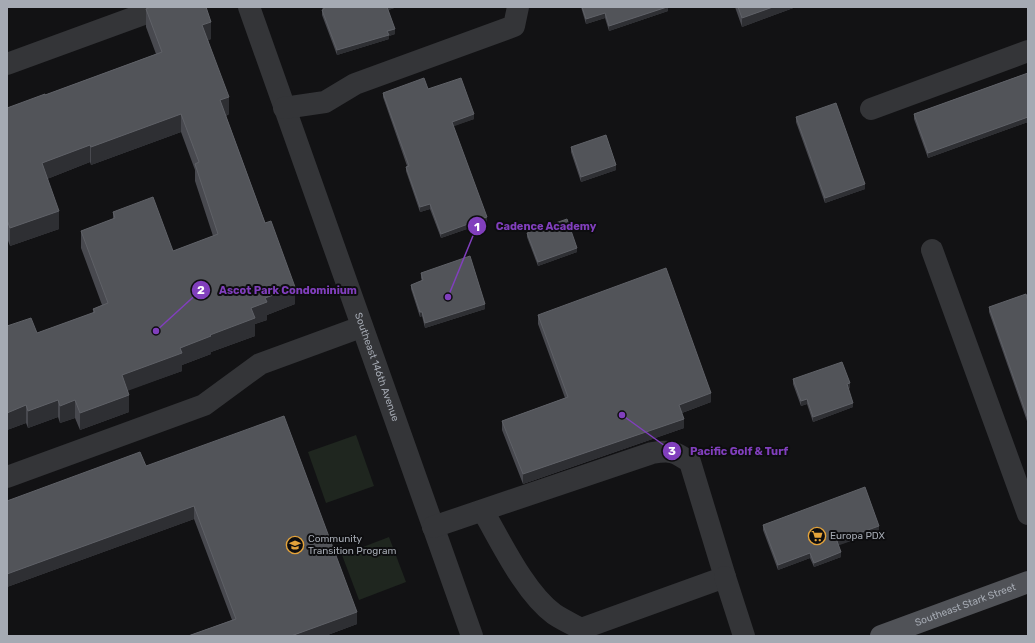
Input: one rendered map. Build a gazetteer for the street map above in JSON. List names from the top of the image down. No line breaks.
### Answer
{"streets":{"main road":["Southeast Stark Street"],"street":["Southeast 146th Avenue"]},"places":{"other":["Cadence Academy","Ascot Park Condominium","Pacific Golf & Turf"],"supermarket":["Europa PDX"],"school or university":["Community Transition Program"]}}
